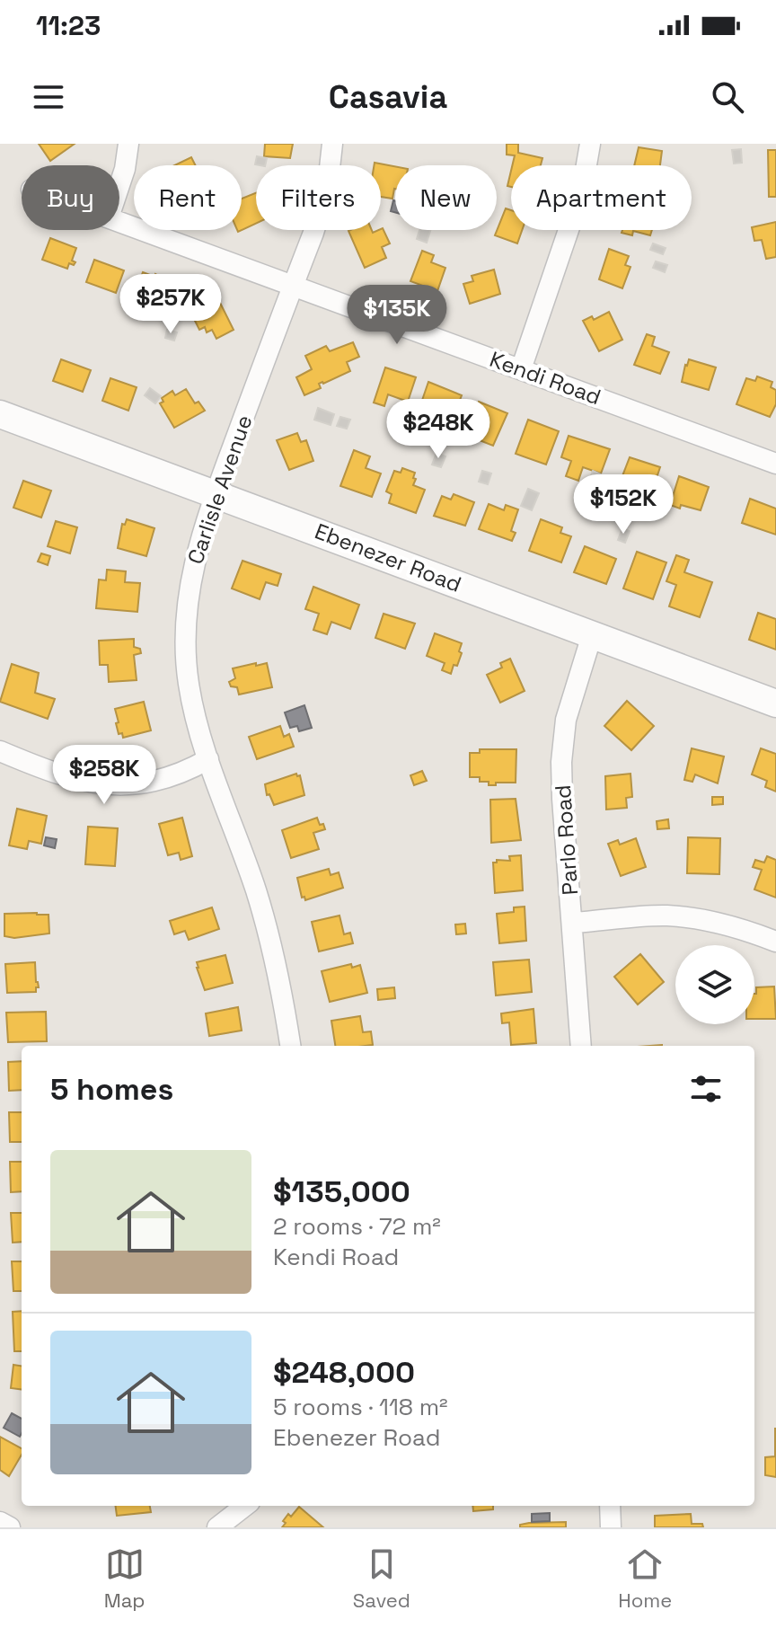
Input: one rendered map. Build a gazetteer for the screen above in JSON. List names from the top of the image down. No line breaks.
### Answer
{"streets":{"street":["Kendi Road","Carlisle Avenue","Ebenezer Road","Parlo Road"]},"crossings":[["Kendi Road","Carlisle Avenue"],["Carlisle Avenue","Ebenezer Road"],["Ebenezer Road","Parlo Road"]],"page":{"status":"11:23","header":"Casavia","chip":["Buy","Rent","Filters","New","Apartment"],"price":["$257K","$135K","$248K","$152K","$258K"],"heading":"5 homes","list":[{"name":"$135,000","note":"2 rooms · 72 m² · Kendi Road"},{"name":"$248,000","note":"5 rooms · 118 m² · Ebenezer Road"}],"tabs":["Map","Saved","Home"]}}
